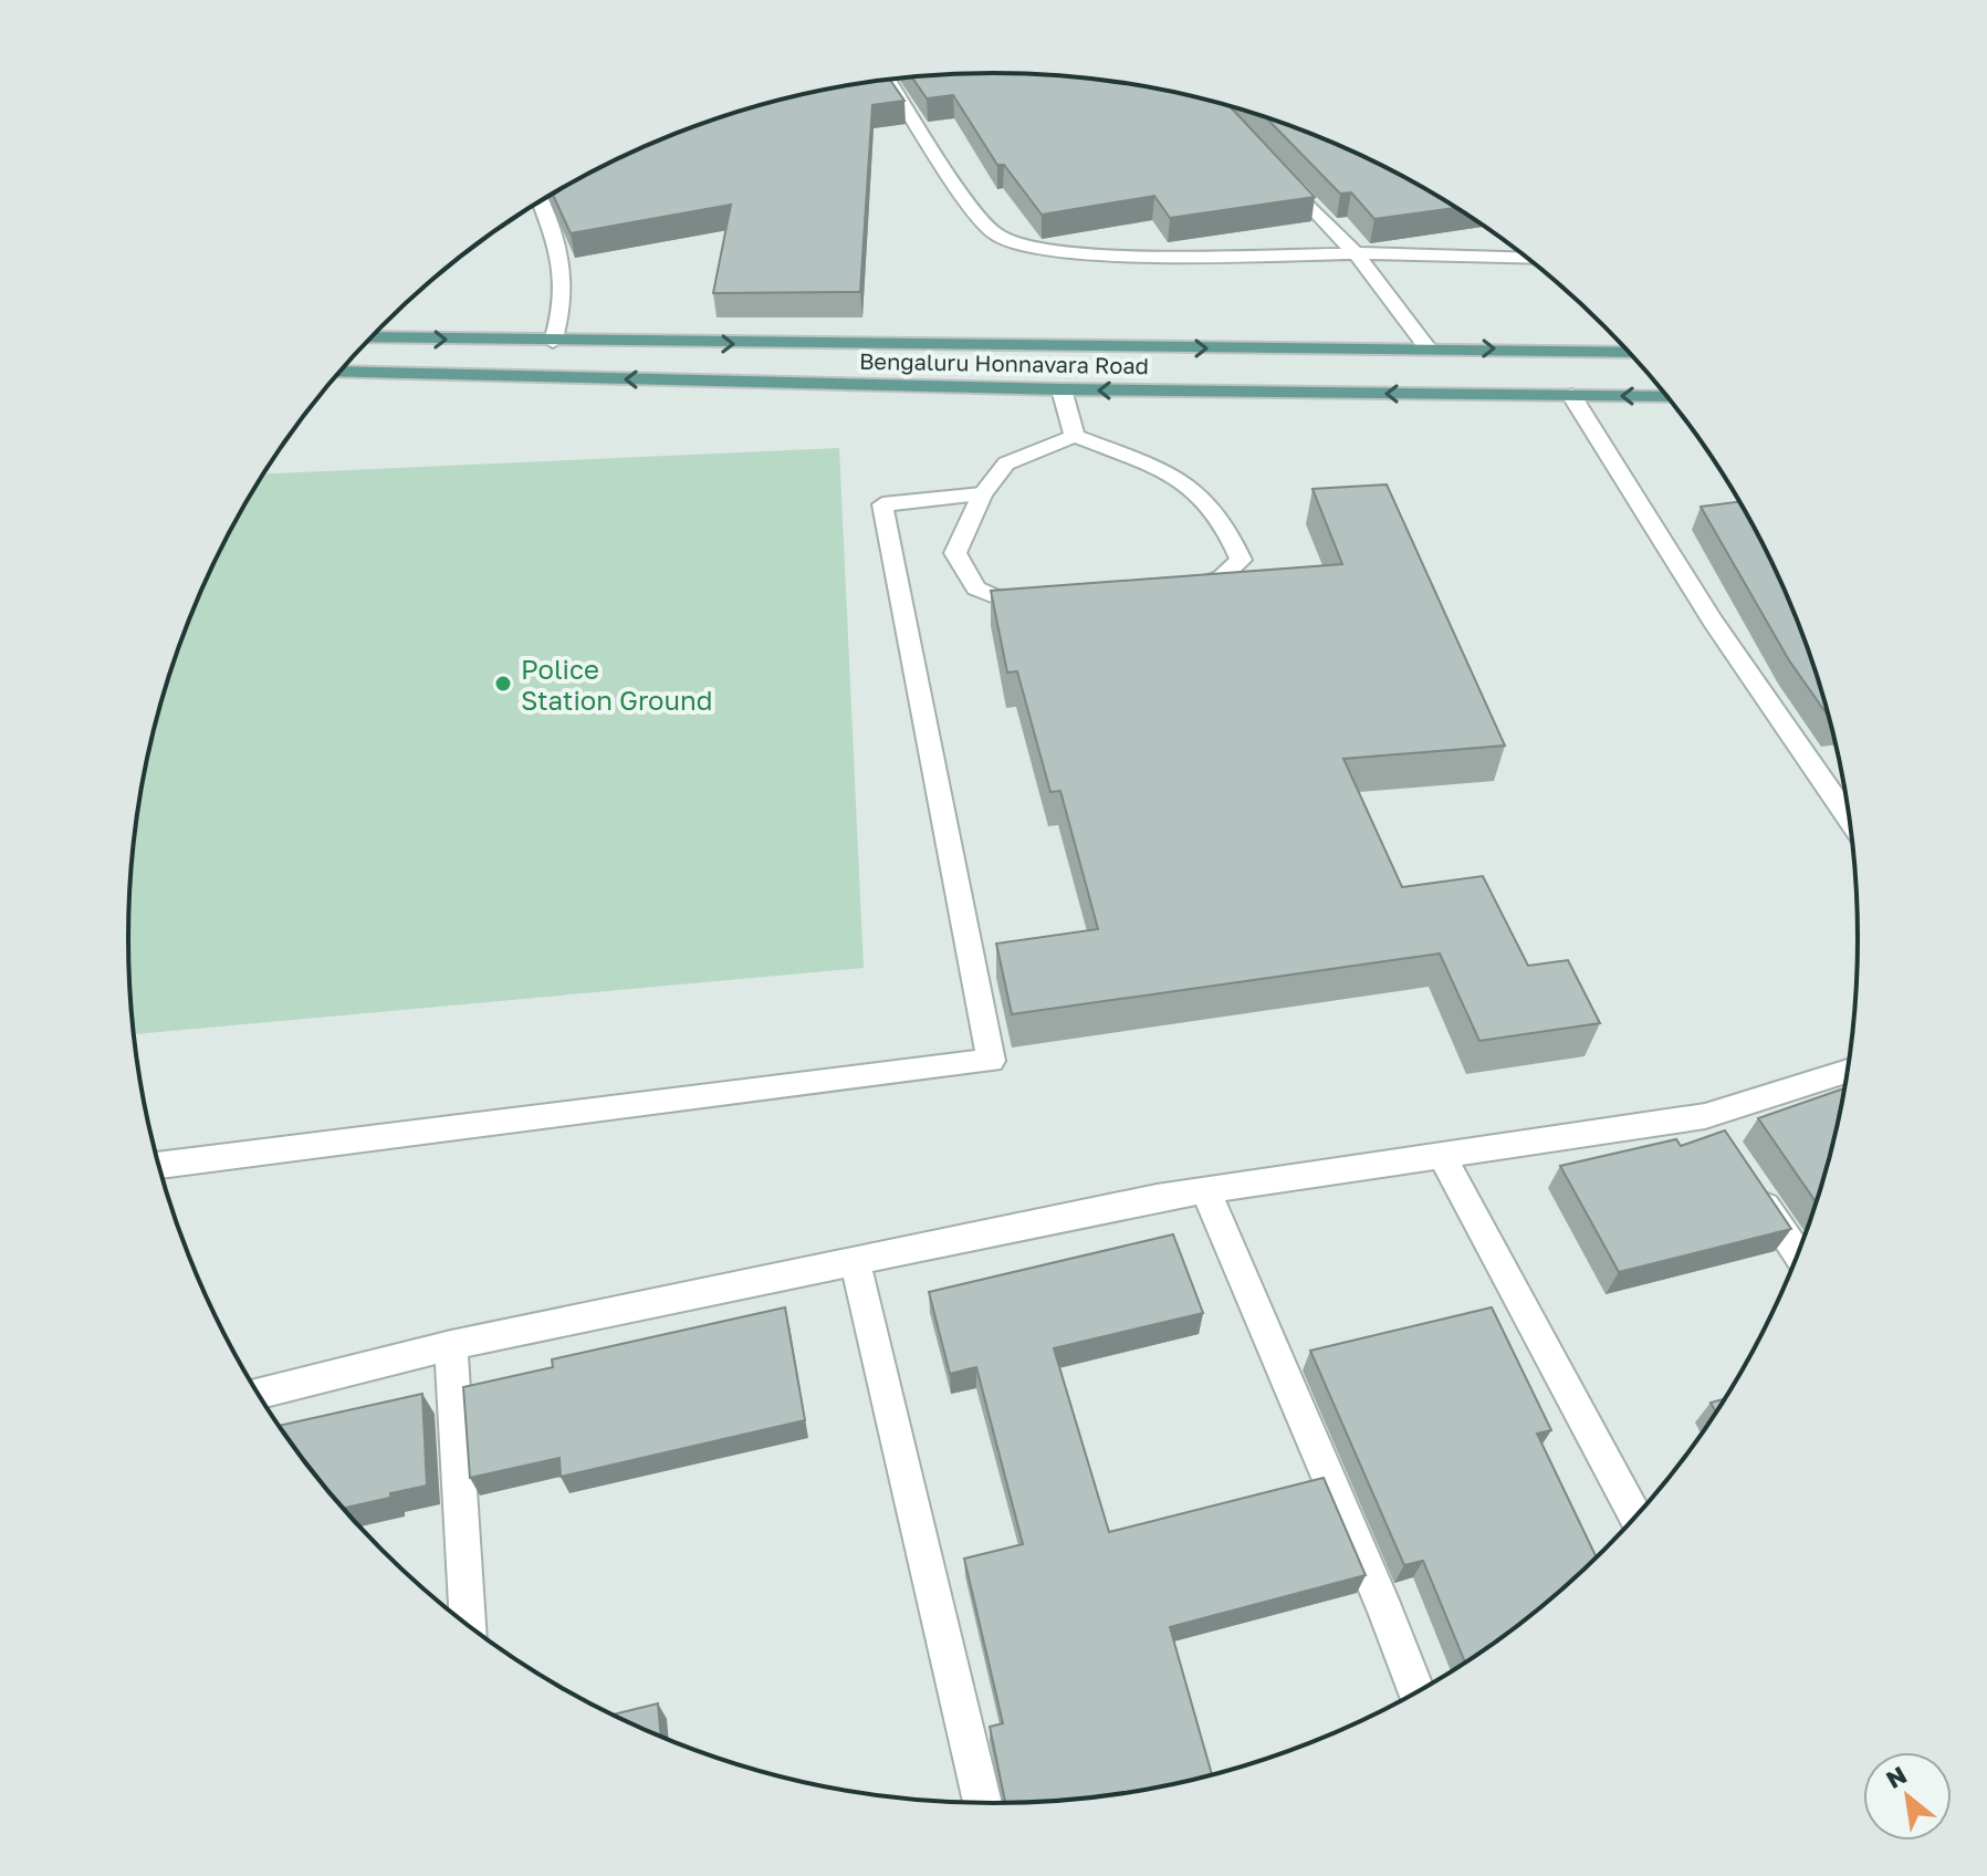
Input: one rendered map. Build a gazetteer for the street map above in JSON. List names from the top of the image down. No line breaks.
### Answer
{"streets":{"main road":["Bengaluru Honnavara Road"]},"places":["Police Station Ground"],"north":"top left"}
